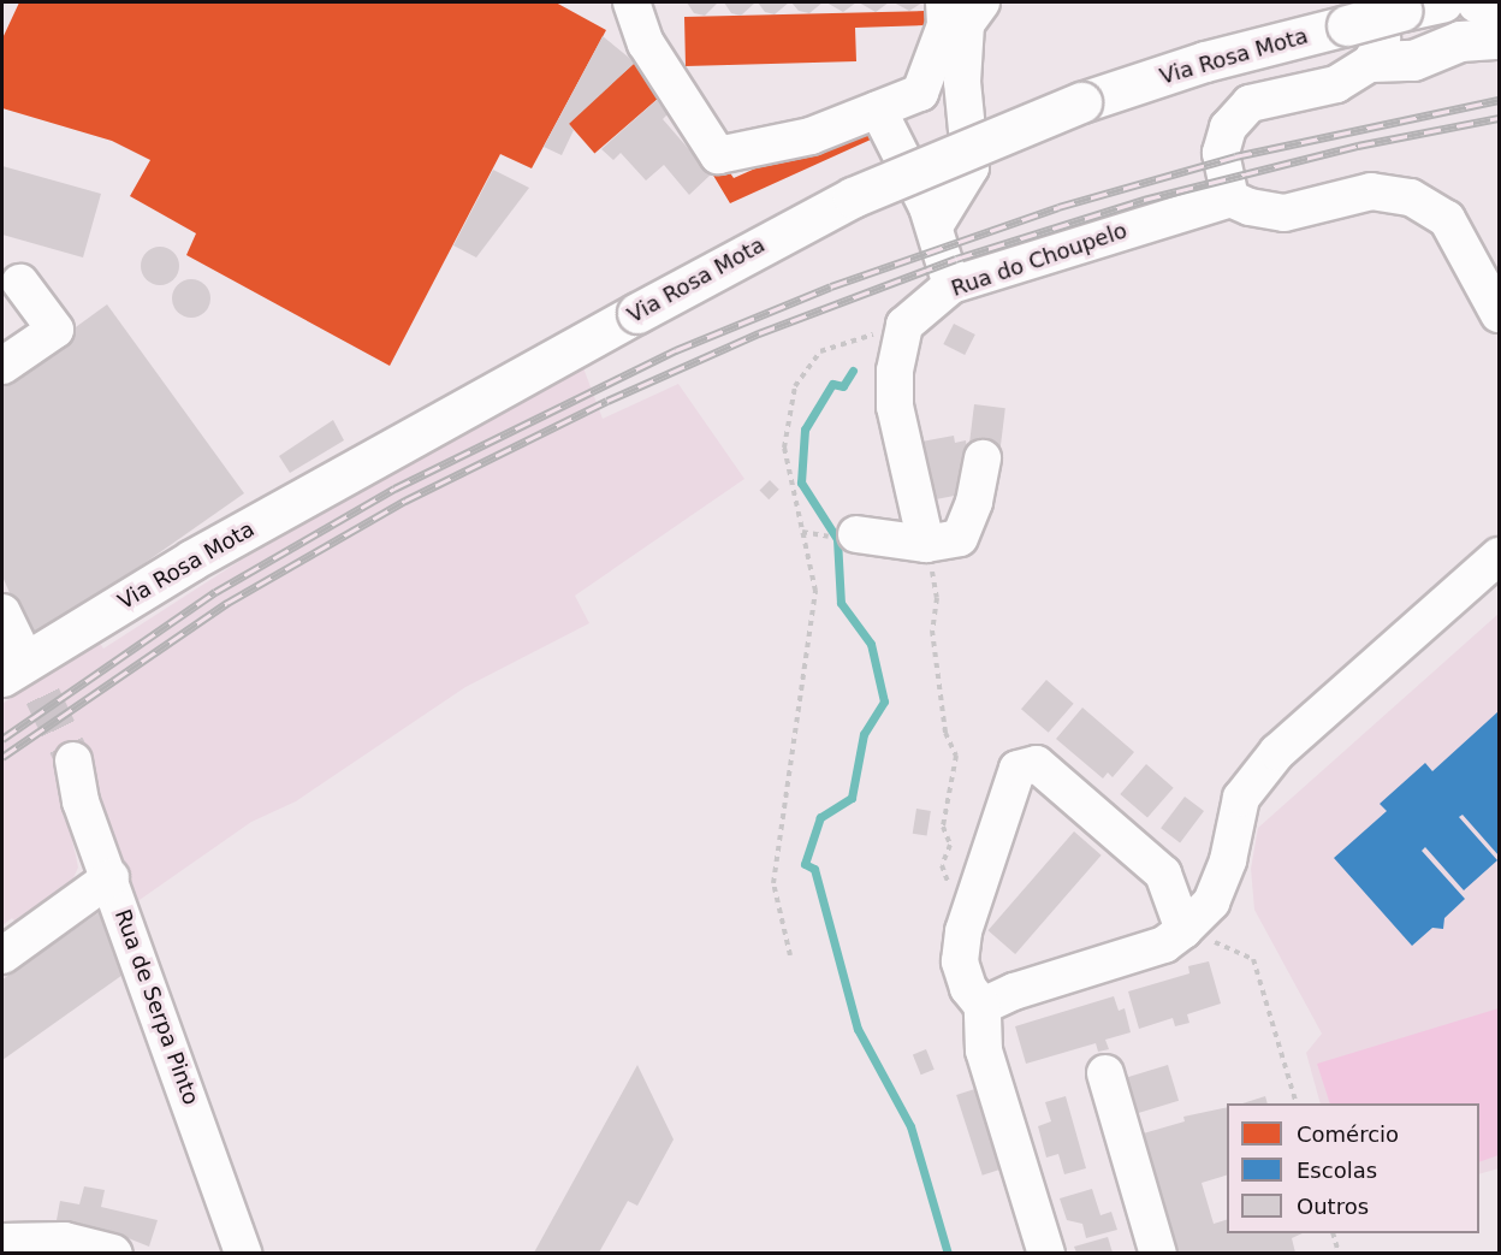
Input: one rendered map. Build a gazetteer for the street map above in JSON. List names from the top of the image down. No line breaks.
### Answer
{"streets":{"main road":["Via Rosa Mota"],"street":["Rua do Choupelo","Rua de Serpa Pinto"]},"legend":["Comércio","Escolas","Outros"]}
